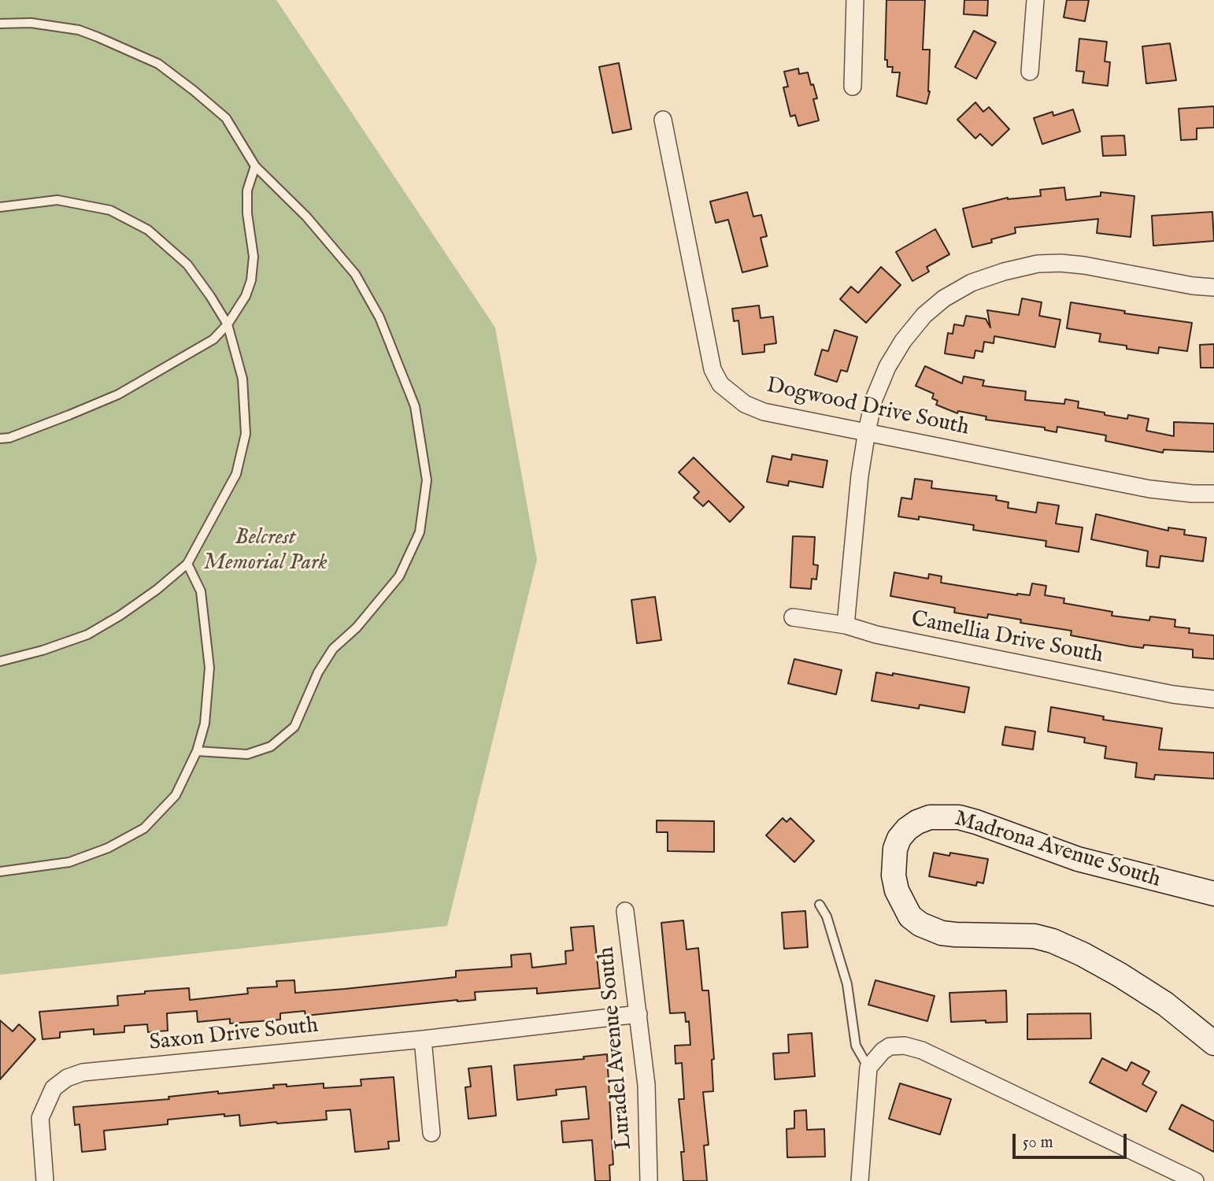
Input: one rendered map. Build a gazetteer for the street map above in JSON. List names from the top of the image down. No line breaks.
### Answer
{"streets":{"main road":["Madrona Avenue South"],"street":["Dogwood Drive South","Camellia Drive South","Saxon Drive South","Luradel Avenue South"]},"crossings":[["Saxon Drive South","Luradel Avenue South"]],"parks":["Belcrest Memorial Park"],"scale_bar":"50 m"}
